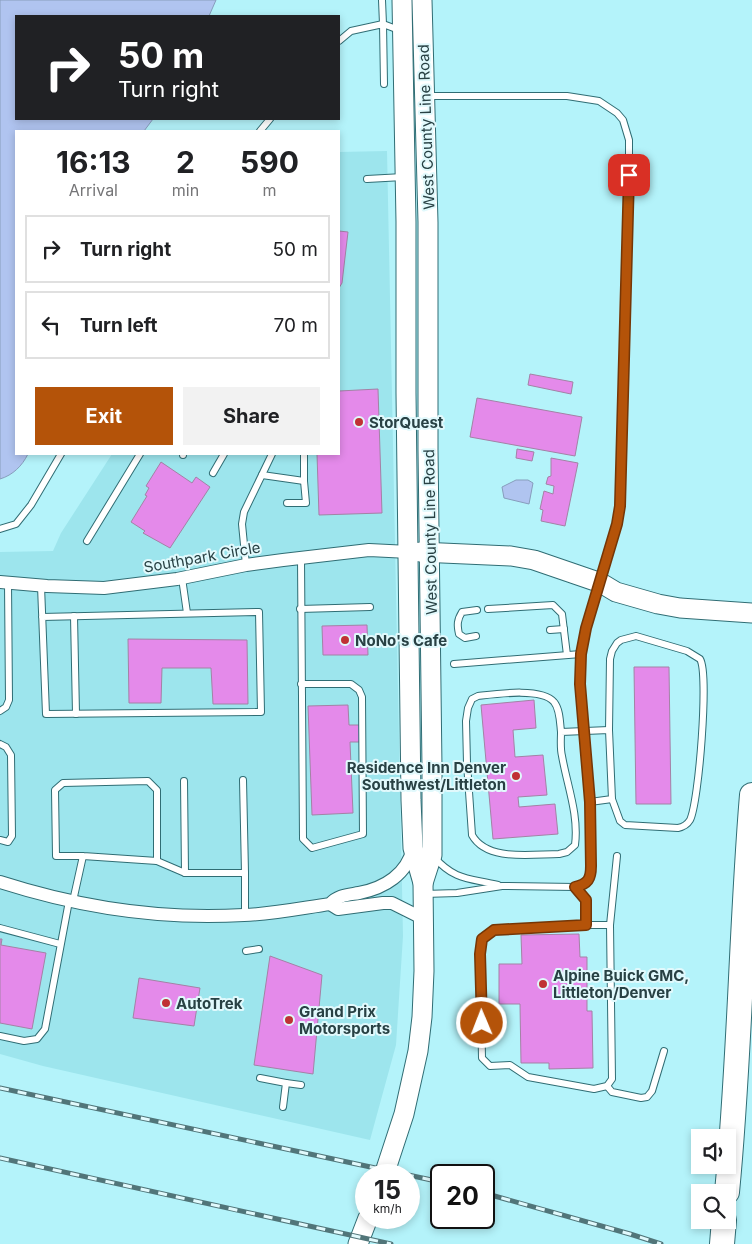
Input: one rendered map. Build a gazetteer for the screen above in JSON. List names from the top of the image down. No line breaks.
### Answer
{"streets":{"main road":["West County Line Road"],"street":["Southpark Circle"]},"crossings":[["West County Line Road","Southpark Circle"]],"places":["StorQuest","NoNo's Cafe","Residence Inn Denver Southwest/Littleton","Alpine Buick GMC, Littleton/Denver","AutoTrek","Grand Prix Motorsports"],"page":{"turn":["50 m","Turn right"],"eta":["16:13","Arrival","2","min","590","m"],"list":[{"name":"Turn right","value":"50 m"},{"name":"Turn left","value":"70 m"}],"buttons":["Exit","Share"],"speed":"15 km/h","limit":"20"}}
